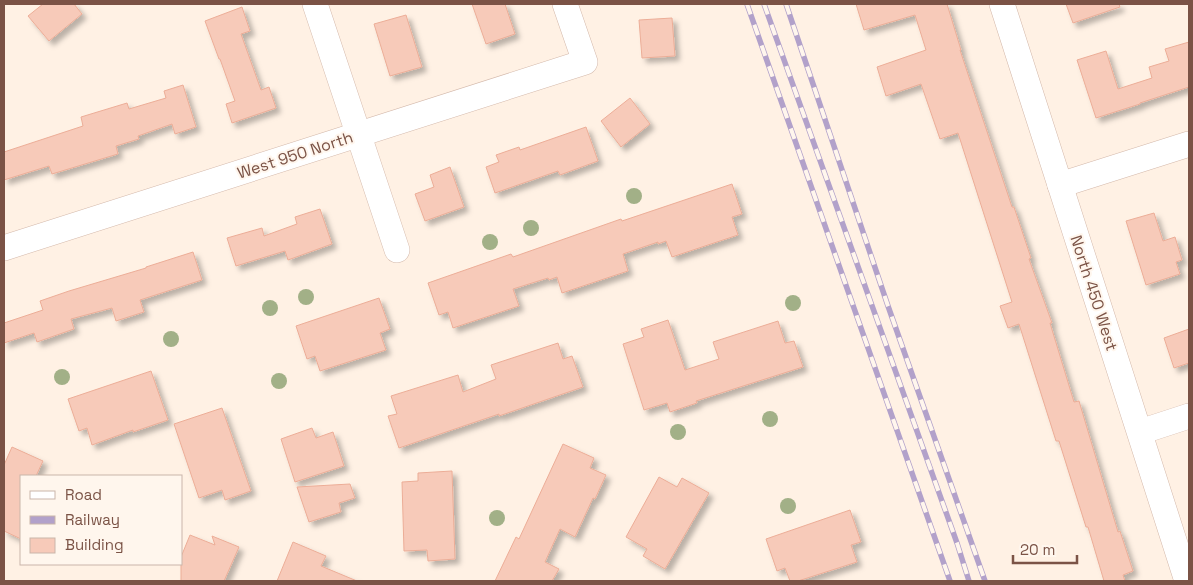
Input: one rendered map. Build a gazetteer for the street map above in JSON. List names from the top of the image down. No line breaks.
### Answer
{"streets":{"street":["West 950 North","North 450 West"]},"legend":["Road","Railway","Building"],"scale_bar":"20 m"}
